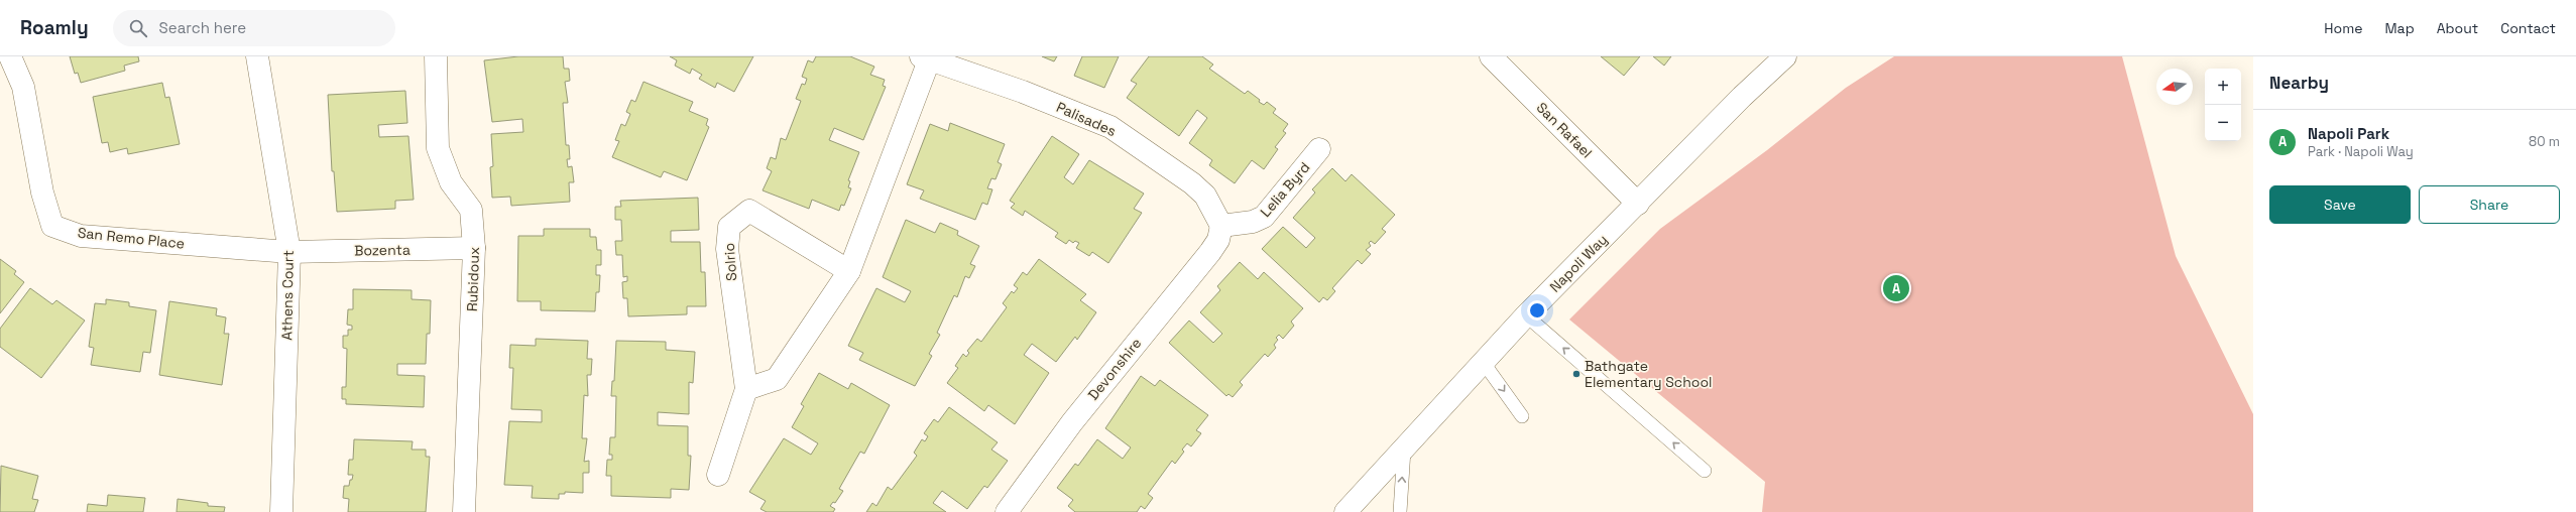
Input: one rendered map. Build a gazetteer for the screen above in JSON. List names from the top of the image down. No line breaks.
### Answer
{"streets":{"street":["Palisades","San Rafael","Lelia Byrd","San Remo Place","Bozenta","Solrio","Napoli Way","Rubidoux","Athens Court","Devonshire"]},"crossings":[["Palisades","Lelia Byrd"],["Palisades","Devonshire"],["San Rafael","Napoli Way"],["Lelia Byrd","Devonshire"],["San Remo Place","Bozenta"],["San Remo Place","Athens Court"],["Bozenta","Rubidoux"],["Bozenta","Athens Court"]],"places":["Bathgate Elementary School"],"north":"left","page":{"header":"Roamly","search":"Search here","nav":["Home","Map","About","Contact"],"heading":"Nearby","map_buttons":["+","−"],"list":[{"mark":"A","name":"Napoli Park","note":"Park · Napoli Way","value":"80 m"}],"buttons":["Save","Share"],"pins":"A"}}
